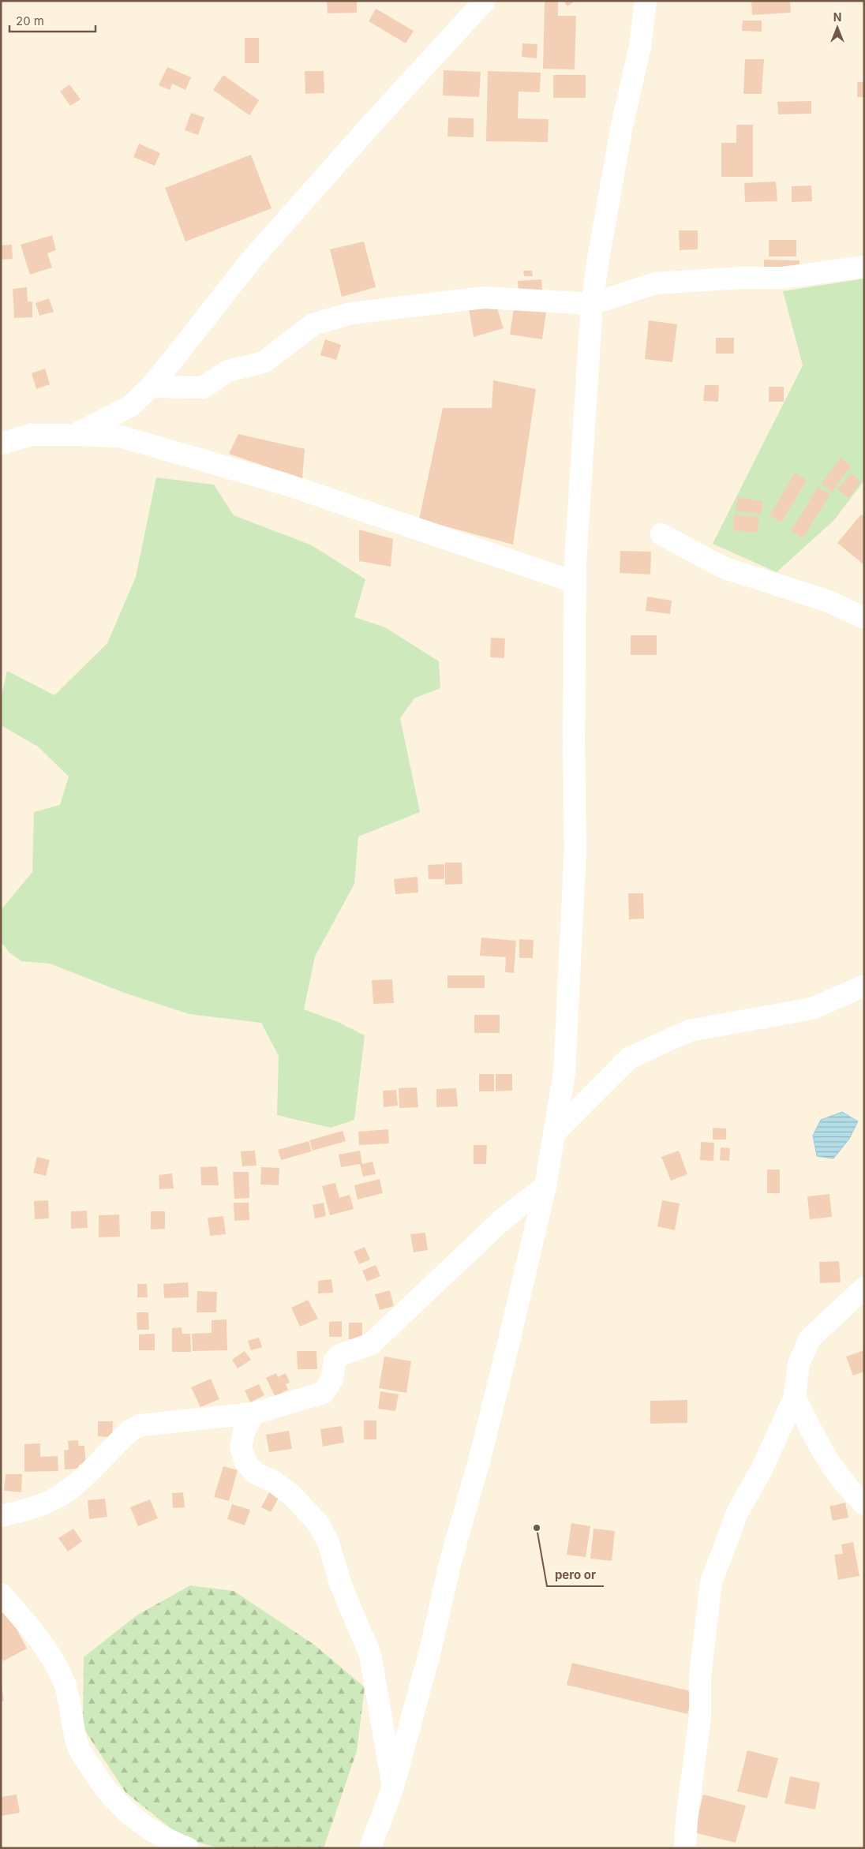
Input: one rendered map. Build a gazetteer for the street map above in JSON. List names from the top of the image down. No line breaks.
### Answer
{"places":["pero or"],"scale_bar":"20 m","north":"top"}
